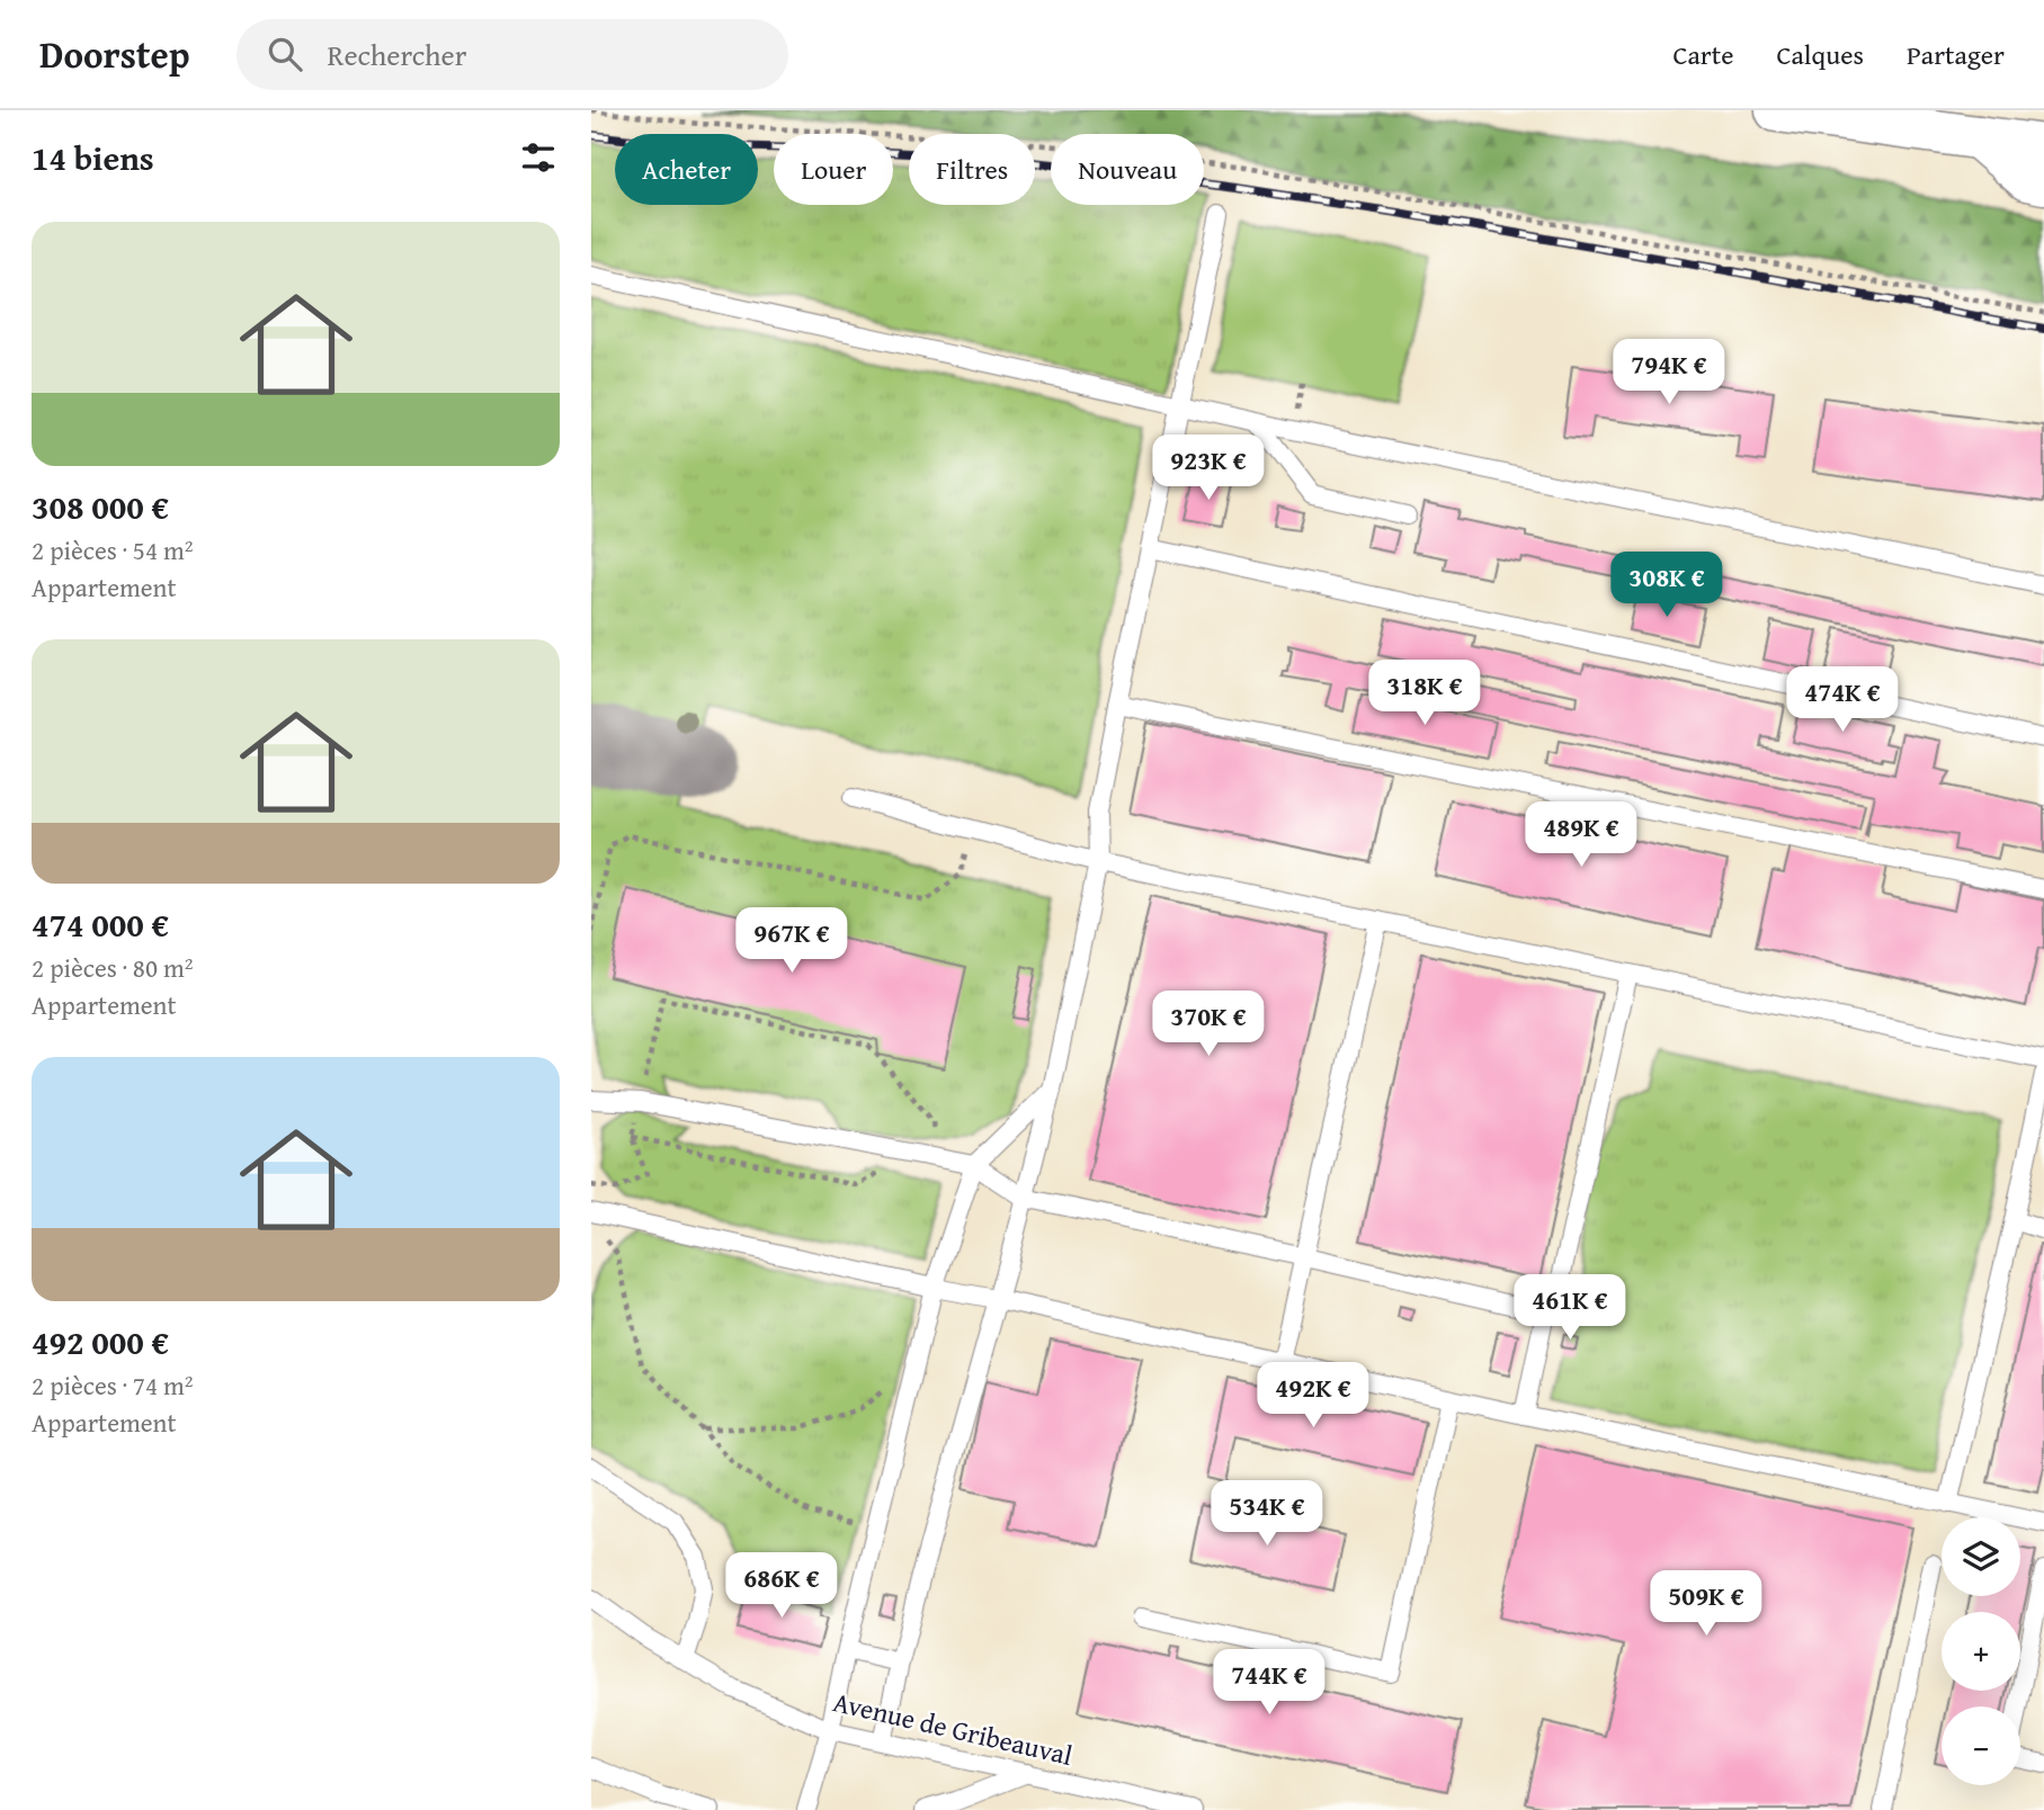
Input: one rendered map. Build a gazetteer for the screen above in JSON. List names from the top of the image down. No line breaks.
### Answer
{"streets":{"lane":["Avenue de Gribeauval"]},"page":{"header":"Doorstep","search":"Rechercher","nav":["Carte","Calques","Partager"],"heading":"14 biens","chip":["Acheter","Louer","Filtres","Nouveau"],"list":[{"name":"308 000 €","note":"2 pièces · 54 m² · Appartement"},{"name":"474 000 €","note":"2 pièces · 80 m² · Appartement"},{"name":"492 000 €","note":"2 pièces · 74 m² · Appartement"}],"price":["794K €","923K €","308K €","318K €","474K €","489K €","967K €","370K €","461K €","492K €","534K €","686K €","509K €","744K €"],"map_buttons":["+","−"]}}
